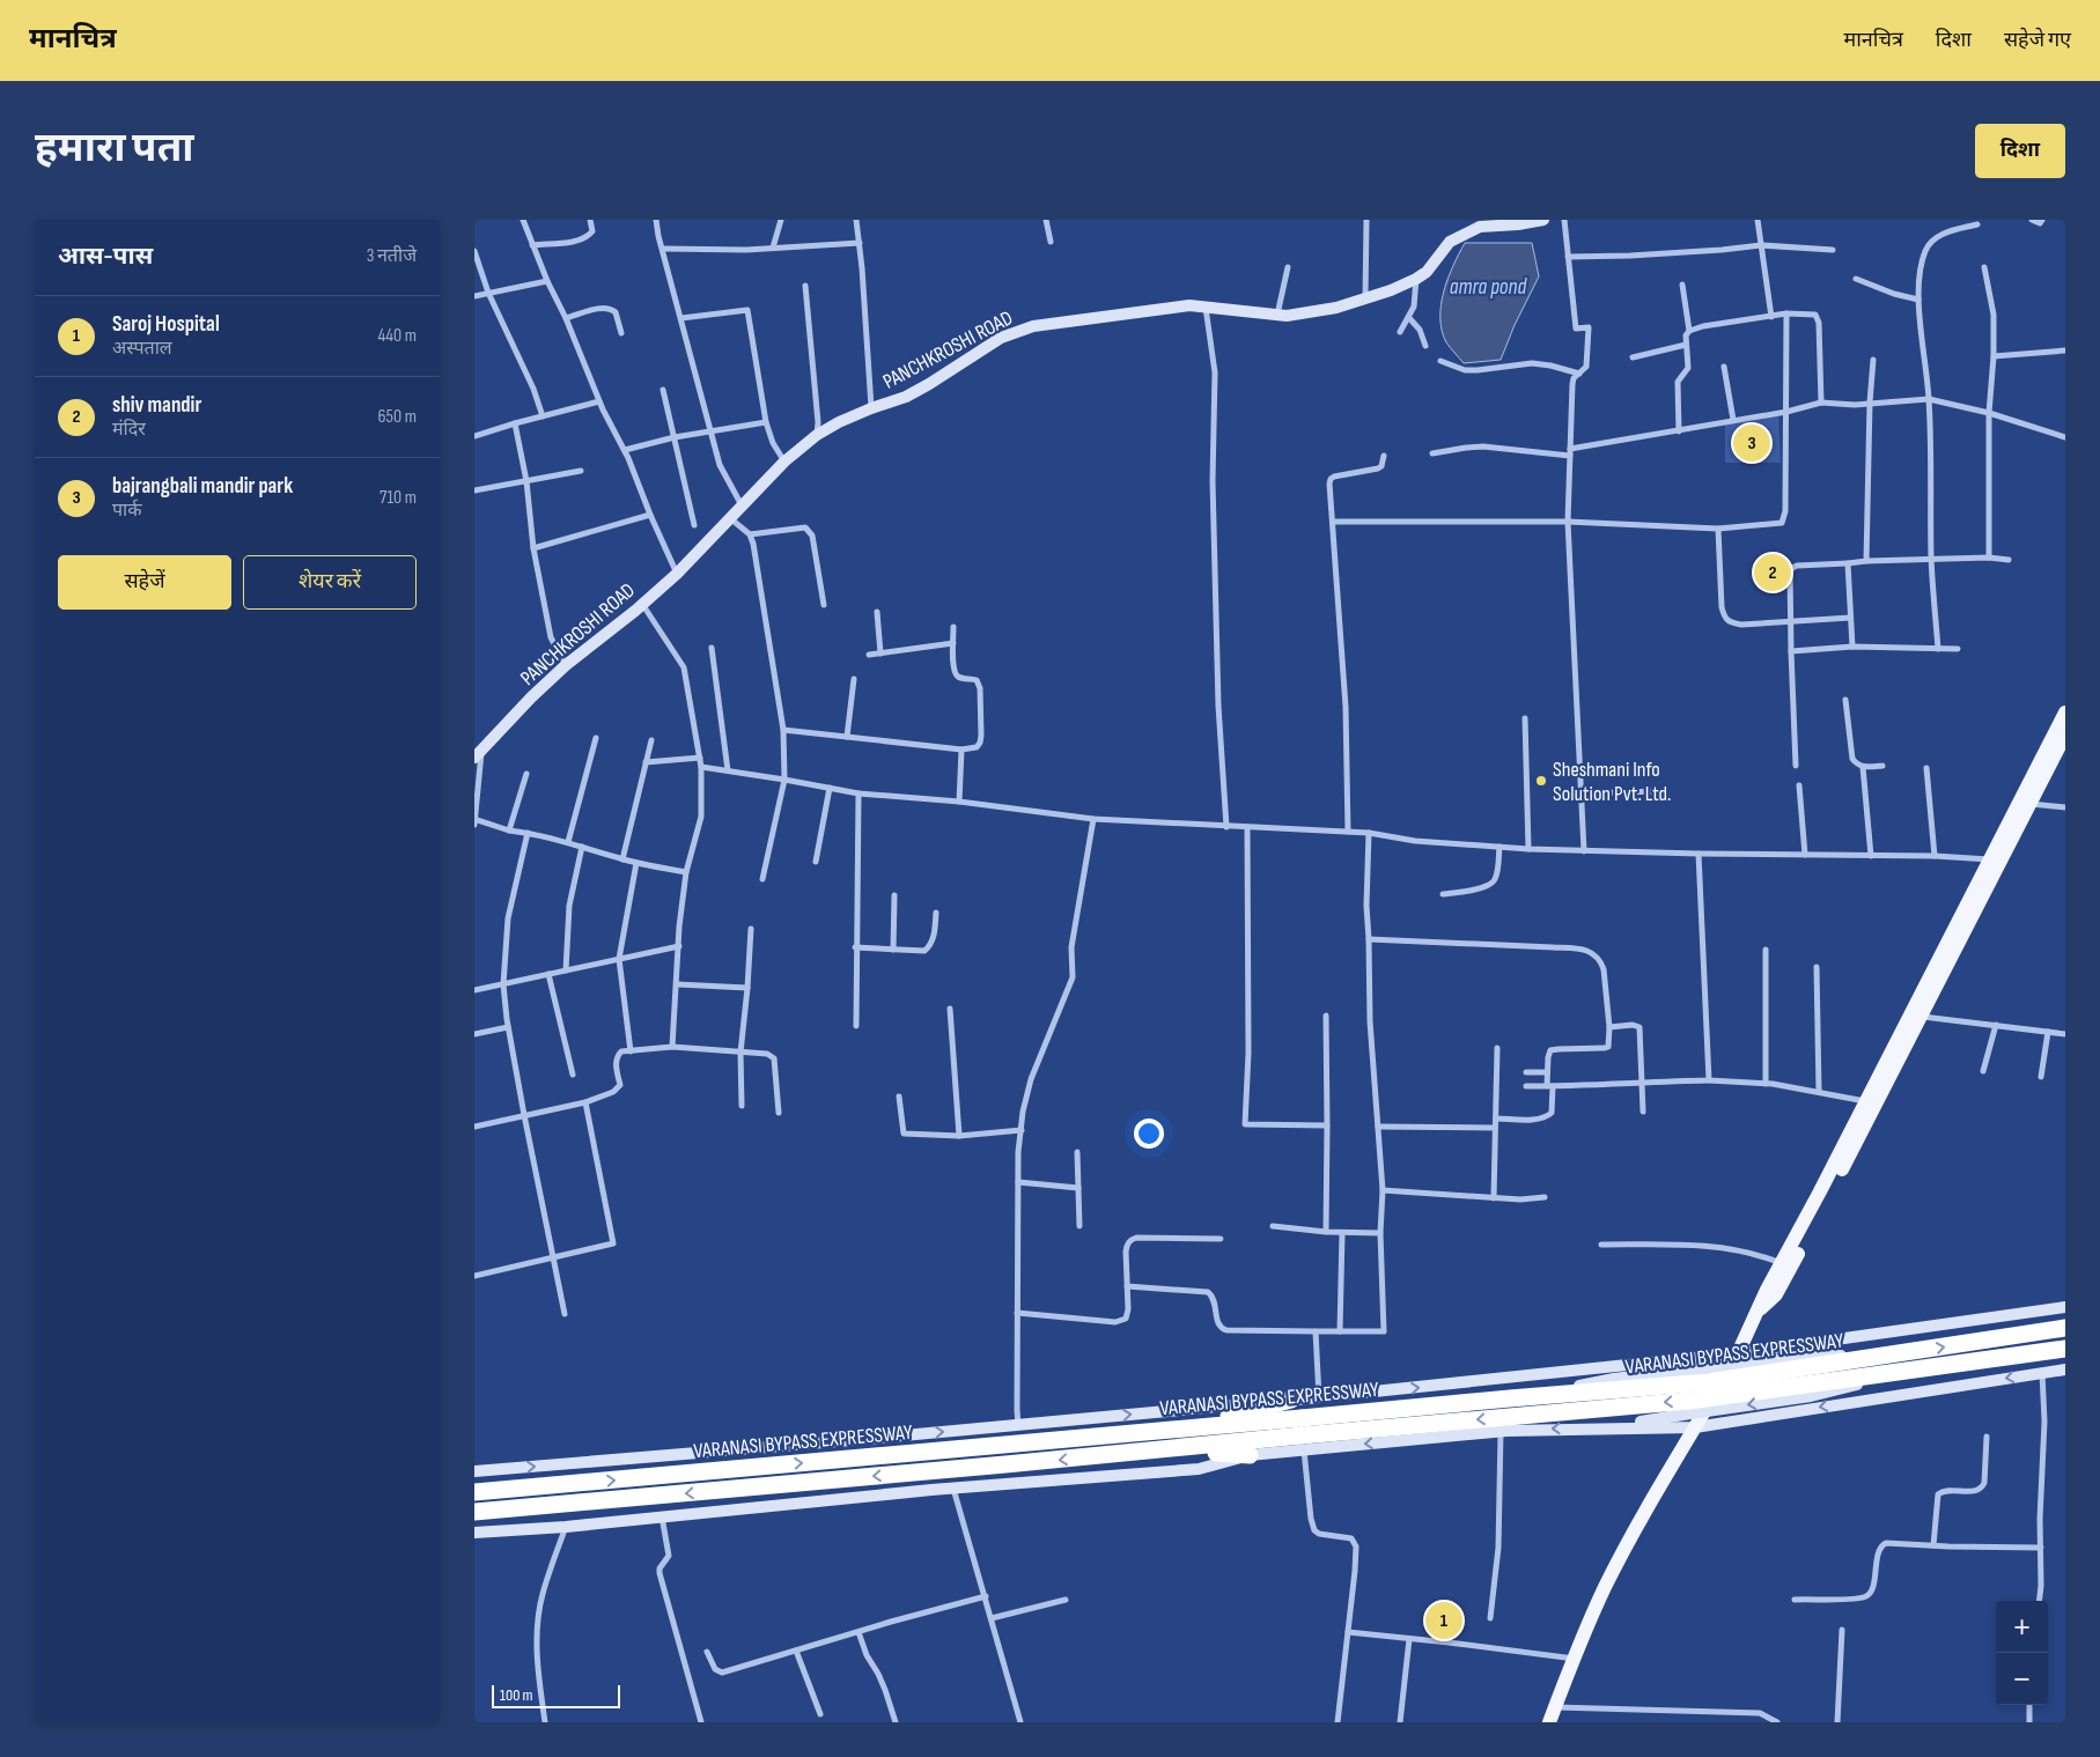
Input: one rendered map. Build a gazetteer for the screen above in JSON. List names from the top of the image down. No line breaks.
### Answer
{"streets":{"highway":["VARANASI BYPASS EXPRESSWAY"],"street":["PANCHKROSHI ROAD"]},"water":["amra pond"],"places":["Sheshmani Info Solution Pvt. Ltd."],"scale_bar":"100 m","page":{"header":"मानचित्र","nav":["मानचित्र","दिशा","सहेजे गए"],"title":"हमारा पता","buttons":["दिशा",["सहेजें","शेयर करें"]],"heading":["आस-पास","3 नतीजे"],"list":[{"mark":"1","name":"Saroj Hospital","note":"अस्पताल","value":"440 m"},{"mark":"2","name":"shiv mandir","note":"मंदिर","value":"650 m"},{"mark":"3","name":"bajrangbali mandir park","note":"पार्क","value":"710 m"}],"pins":["3","2","1"],"map_buttons":["+","−"],"scale":"100 m"}}
